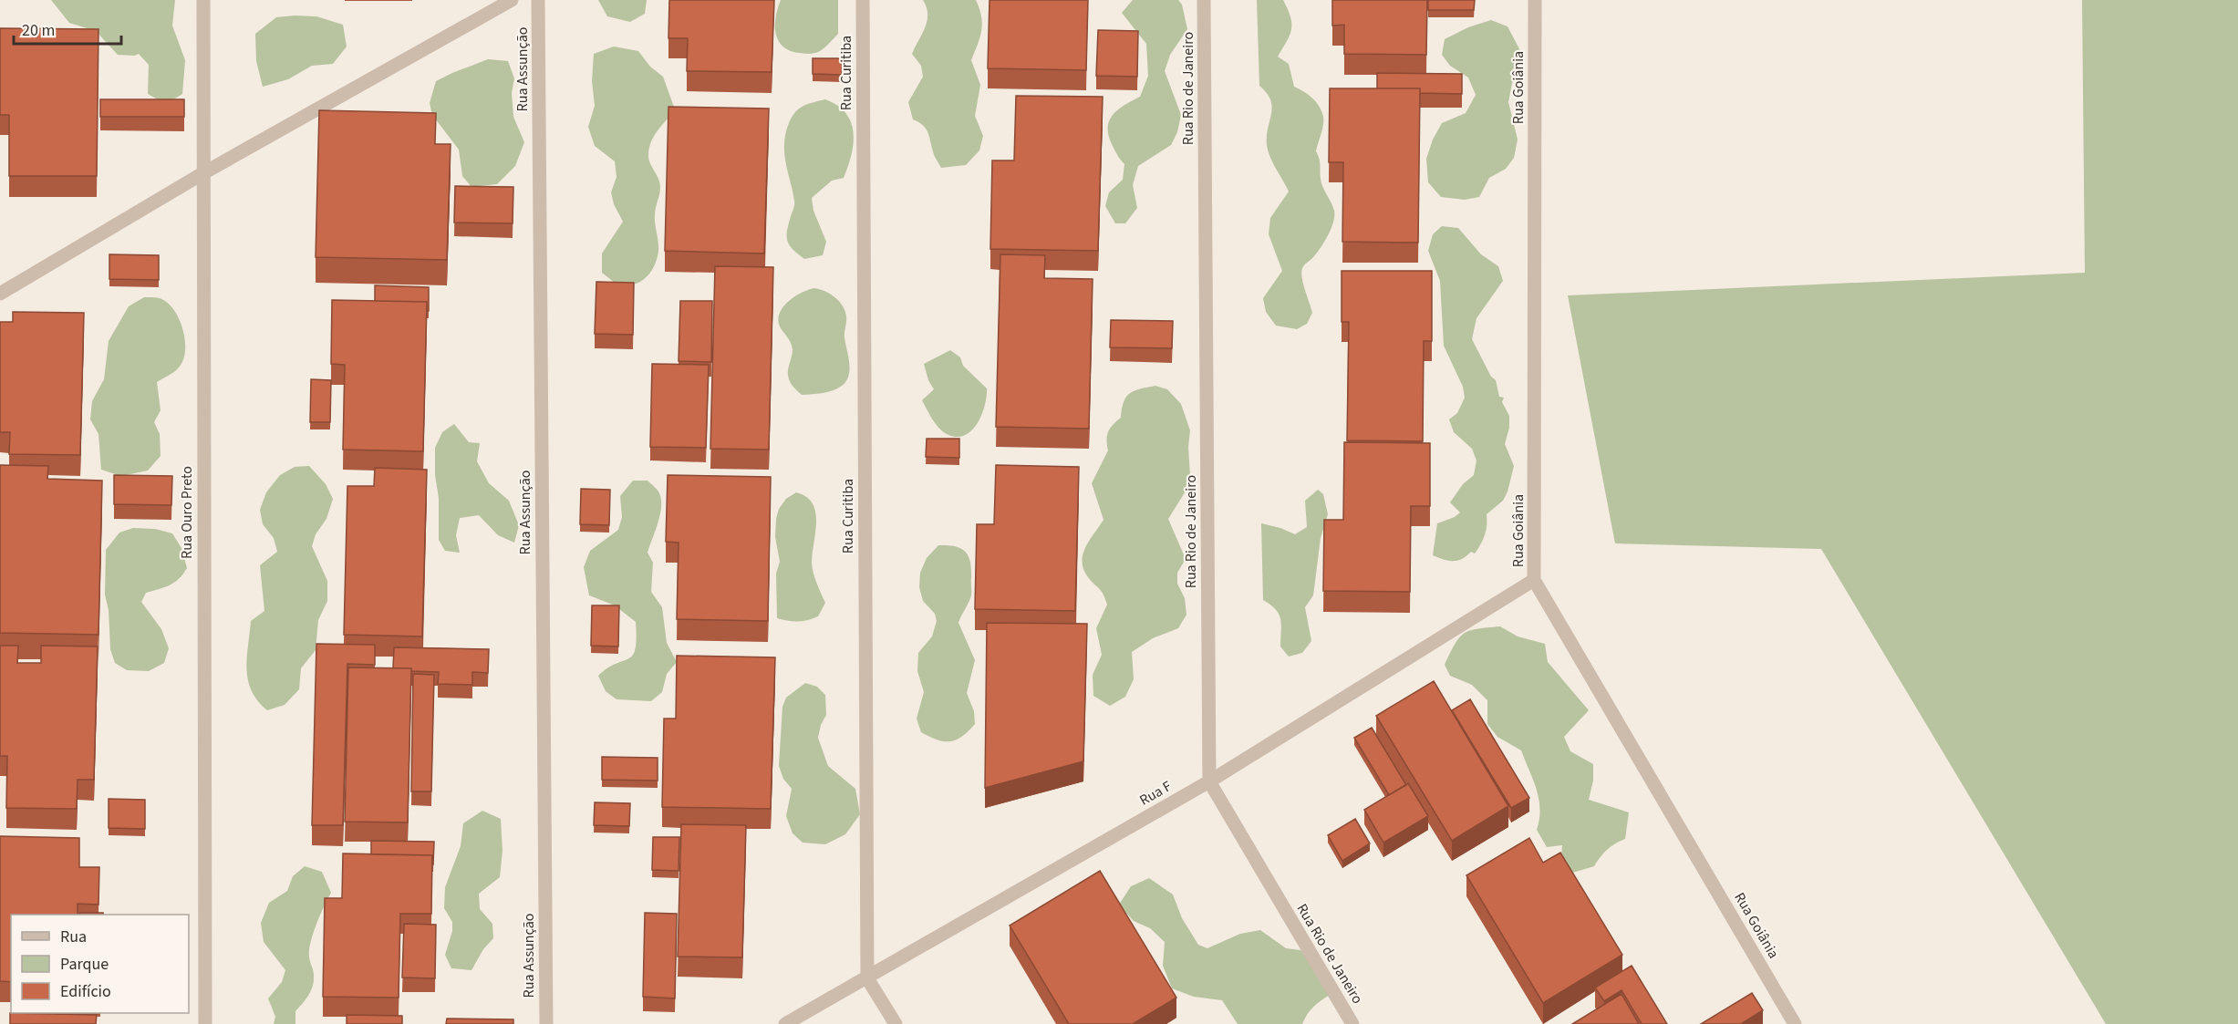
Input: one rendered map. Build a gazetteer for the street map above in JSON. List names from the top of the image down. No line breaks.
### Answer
{"streets":{"street":["Rua Assunção","Rua Curitiba","Rua Goiânia","Rua Rio de Janeiro","Rua Ouro Preto","Rua F"]},"crossings":[["Rua Curitiba","Rua F"],["Rua Goiânia","Rua F"],["Rua Rio de Janeiro","Rua F"]],"legend":["Rua","Parque","Edifício"],"scale_bar":"20 m"}
